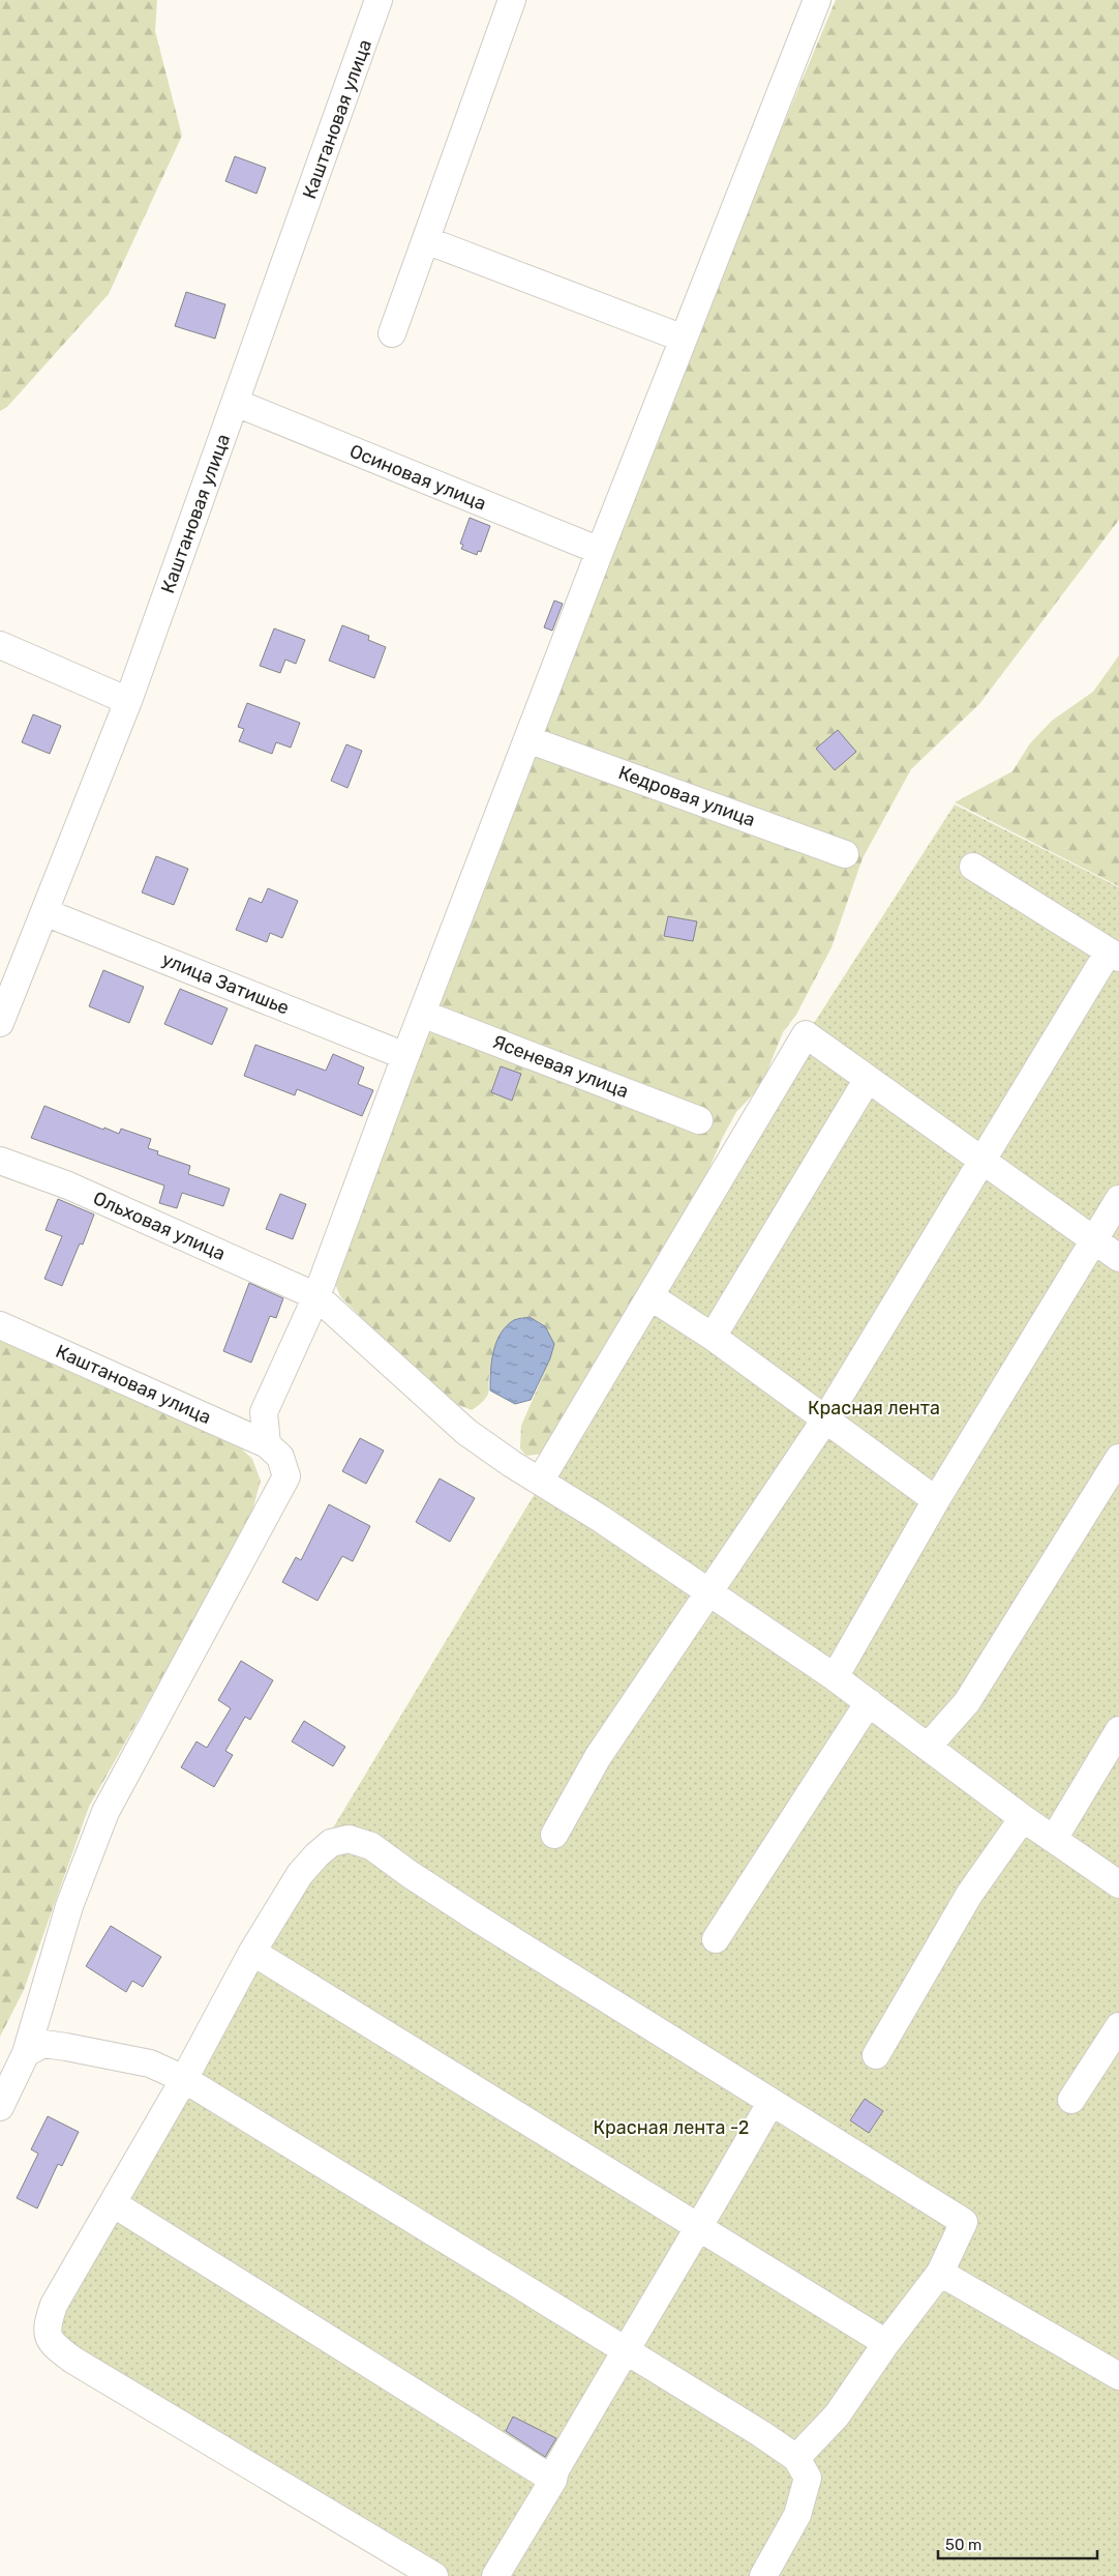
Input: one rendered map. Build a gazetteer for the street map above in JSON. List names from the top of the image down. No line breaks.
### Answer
{"streets":{"street":["Каштановая улица","Осиновая улица","Кедровая улица","улица Затишье","Ясеневая улица","Ольховая улица"]},"crossings":[["Каштановая улица","Осиновая улица"],["Каштановая улица","улица Затишье"]],"parks":["Красная лента","Красная лента -2"],"scale_bar":"50 m"}
